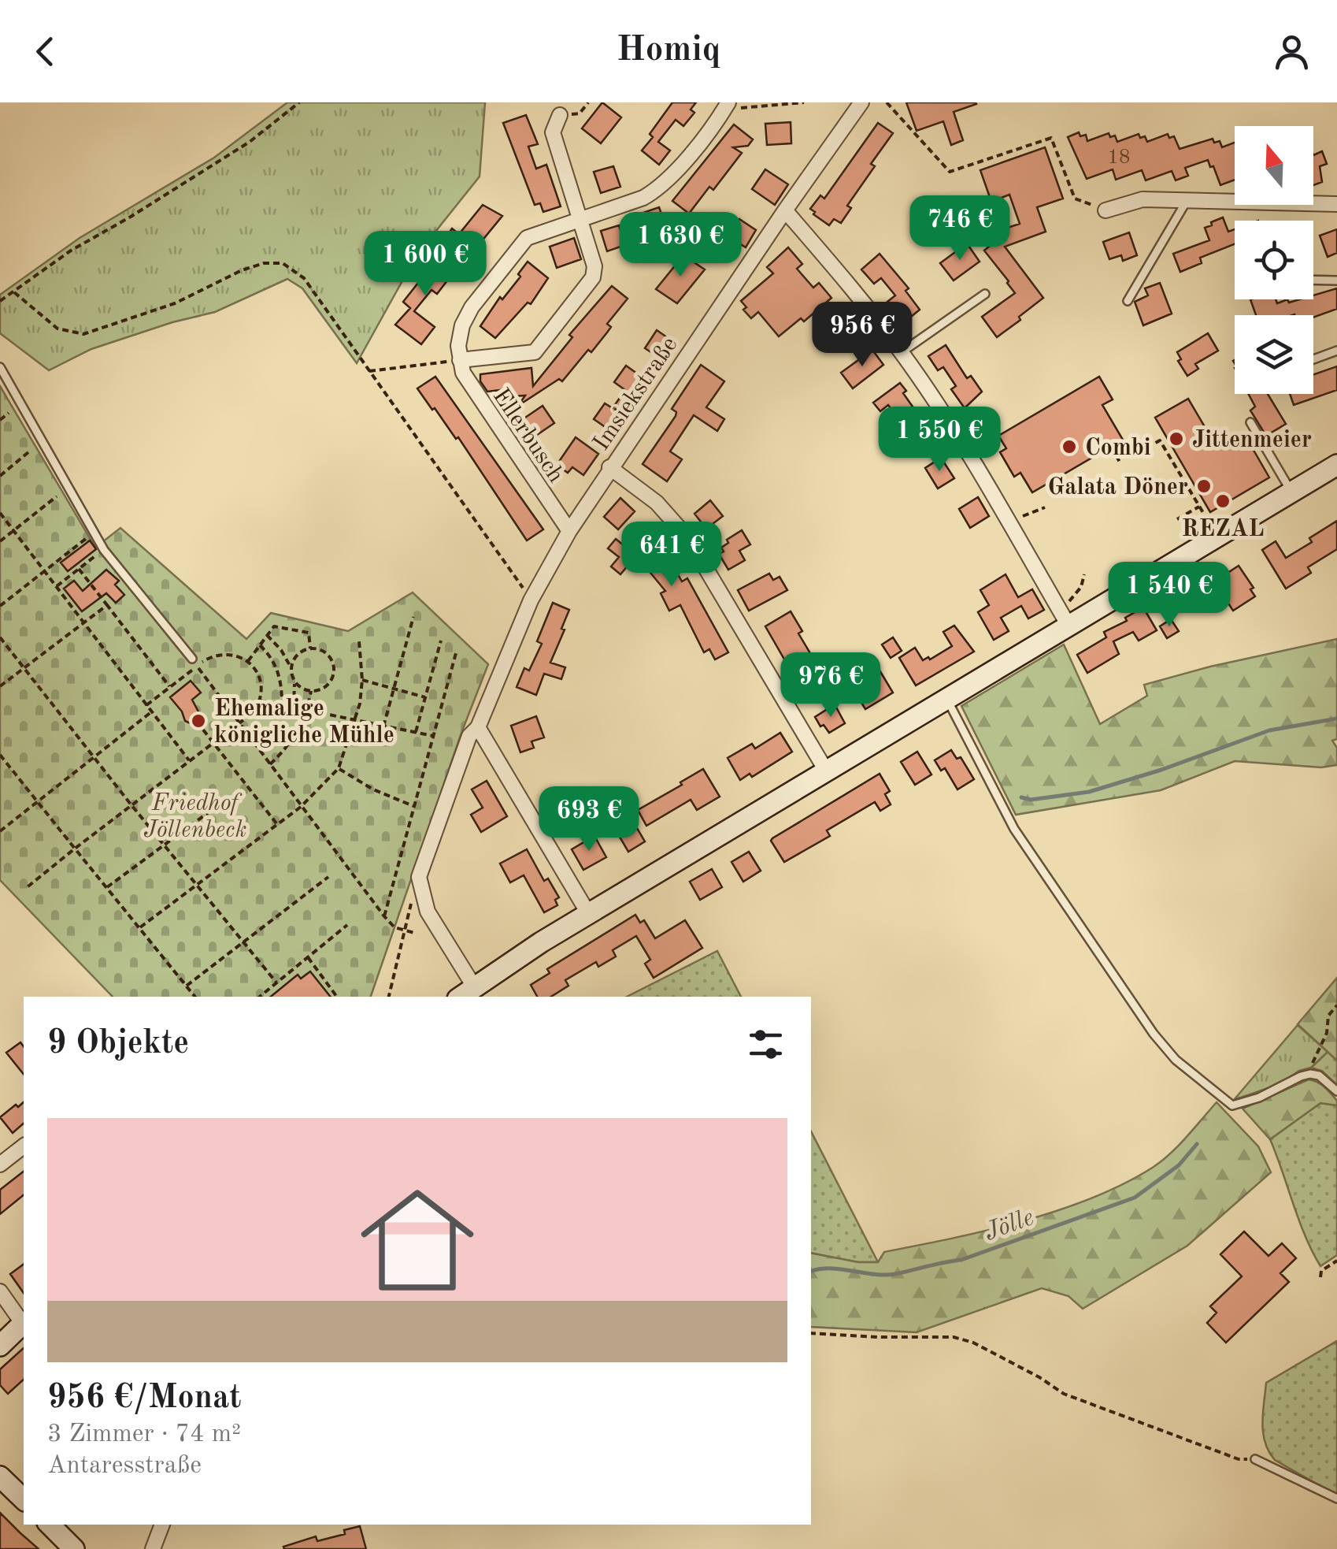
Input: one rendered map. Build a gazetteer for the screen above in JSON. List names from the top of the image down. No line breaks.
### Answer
{"streets":{"street":["Imsiekstraße","Ellerbusch"]},"crossings":[["Imsiekstraße","Ellerbusch"]],"water":["Jölle"],"parks":["Friedhof Jöllenbeck"],"places":["Jittenmeier","Combi","Galata Döner","REZAL","Ehemalige königliche Mühle"],"house_numbers":["18"],"north":"top","page":{"header":"Homiq","price":["746 €","1 630 €","1 600 €","956 €","1 550 €","641 €","1 540 €","976 €","693 €"],"heading":"9 Objekte","list":[{"name":"956 €/Monat","note":"3 Zimmer · 74 m² · Antaresstraße"}]}}
